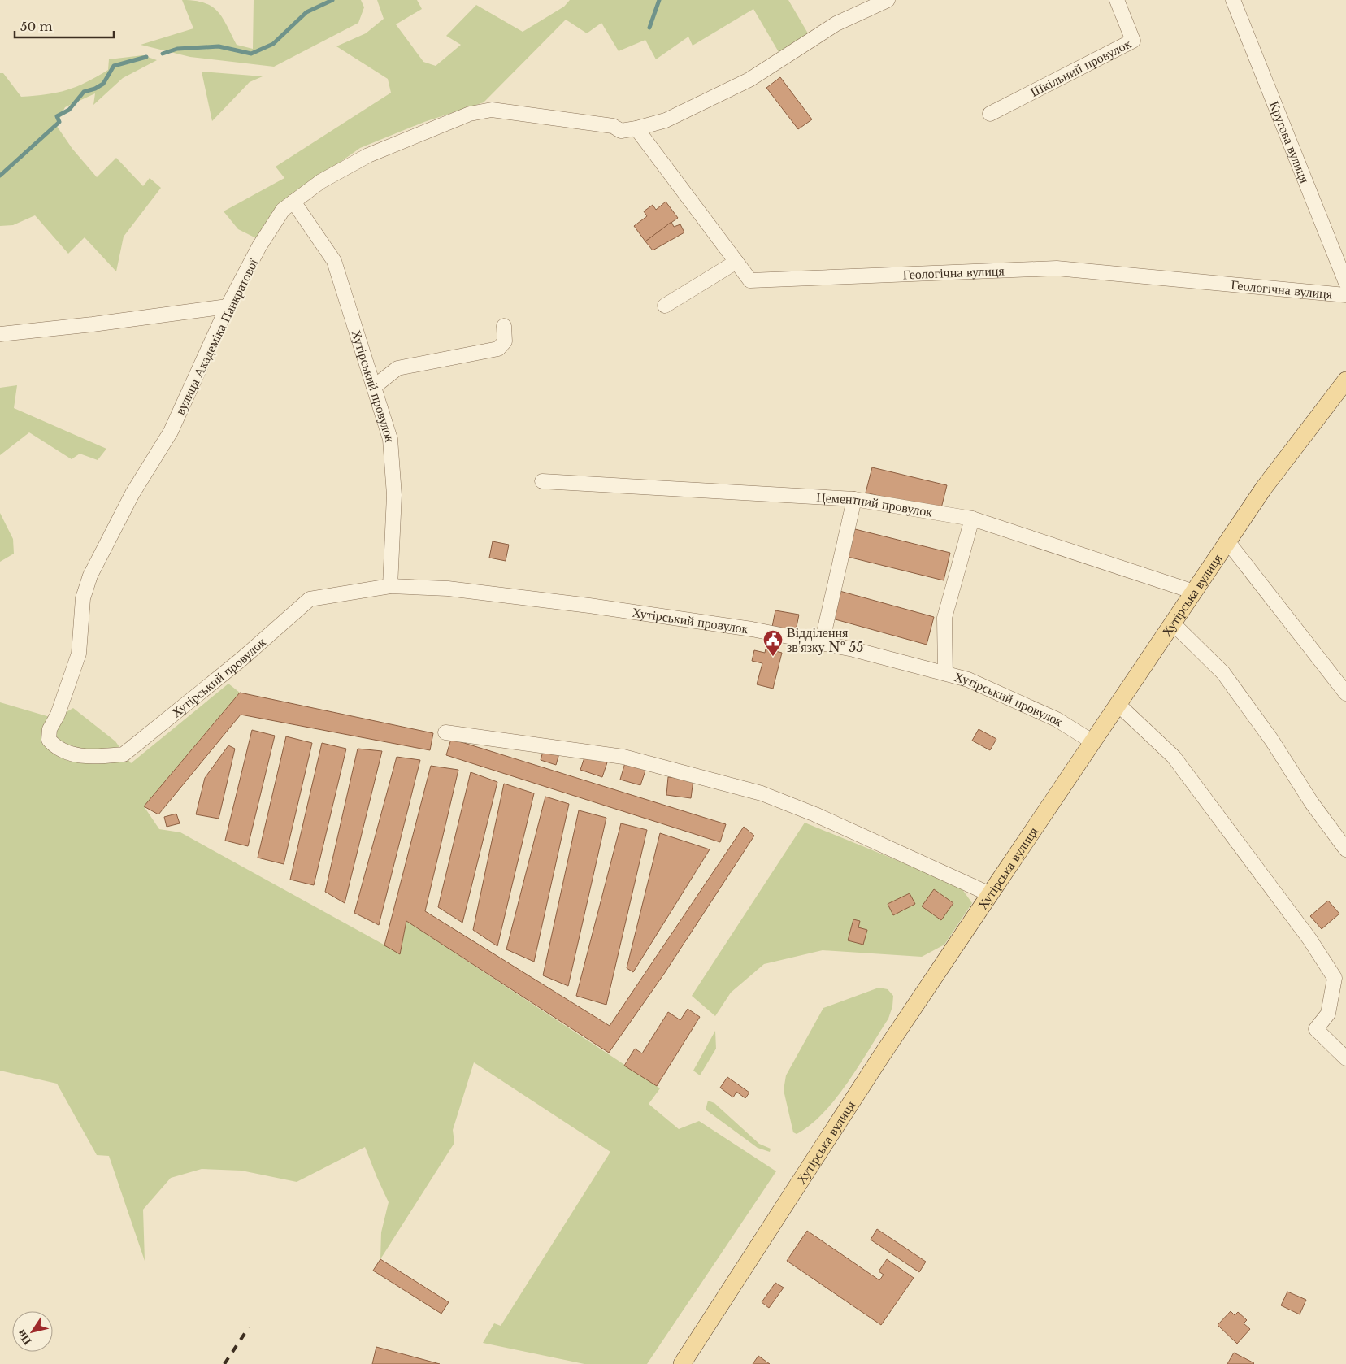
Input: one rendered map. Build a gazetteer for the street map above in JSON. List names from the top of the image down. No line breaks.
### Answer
{"streets":{"main road":["Хутірська вулиця"],"street":["Шкільний провулок","Кругова вулиця","Геологічна вулиця","вулиця Академіка Панкратової","Хутірський провулок","Цементний провулок"]},"crossings":[["Геологічна вулиця","вулиця Академіка Панкратової"],["вулиця Академіка Панкратової","Хутірський провулок"],["Хутірський провулок","Хутірська вулиця"],["Цементний провулок","Хутірська вулиця"]],"places":{"public building":["Відділення зв'язку № 55"]},"scale_bar":"50 m","north":"bottom left"}
